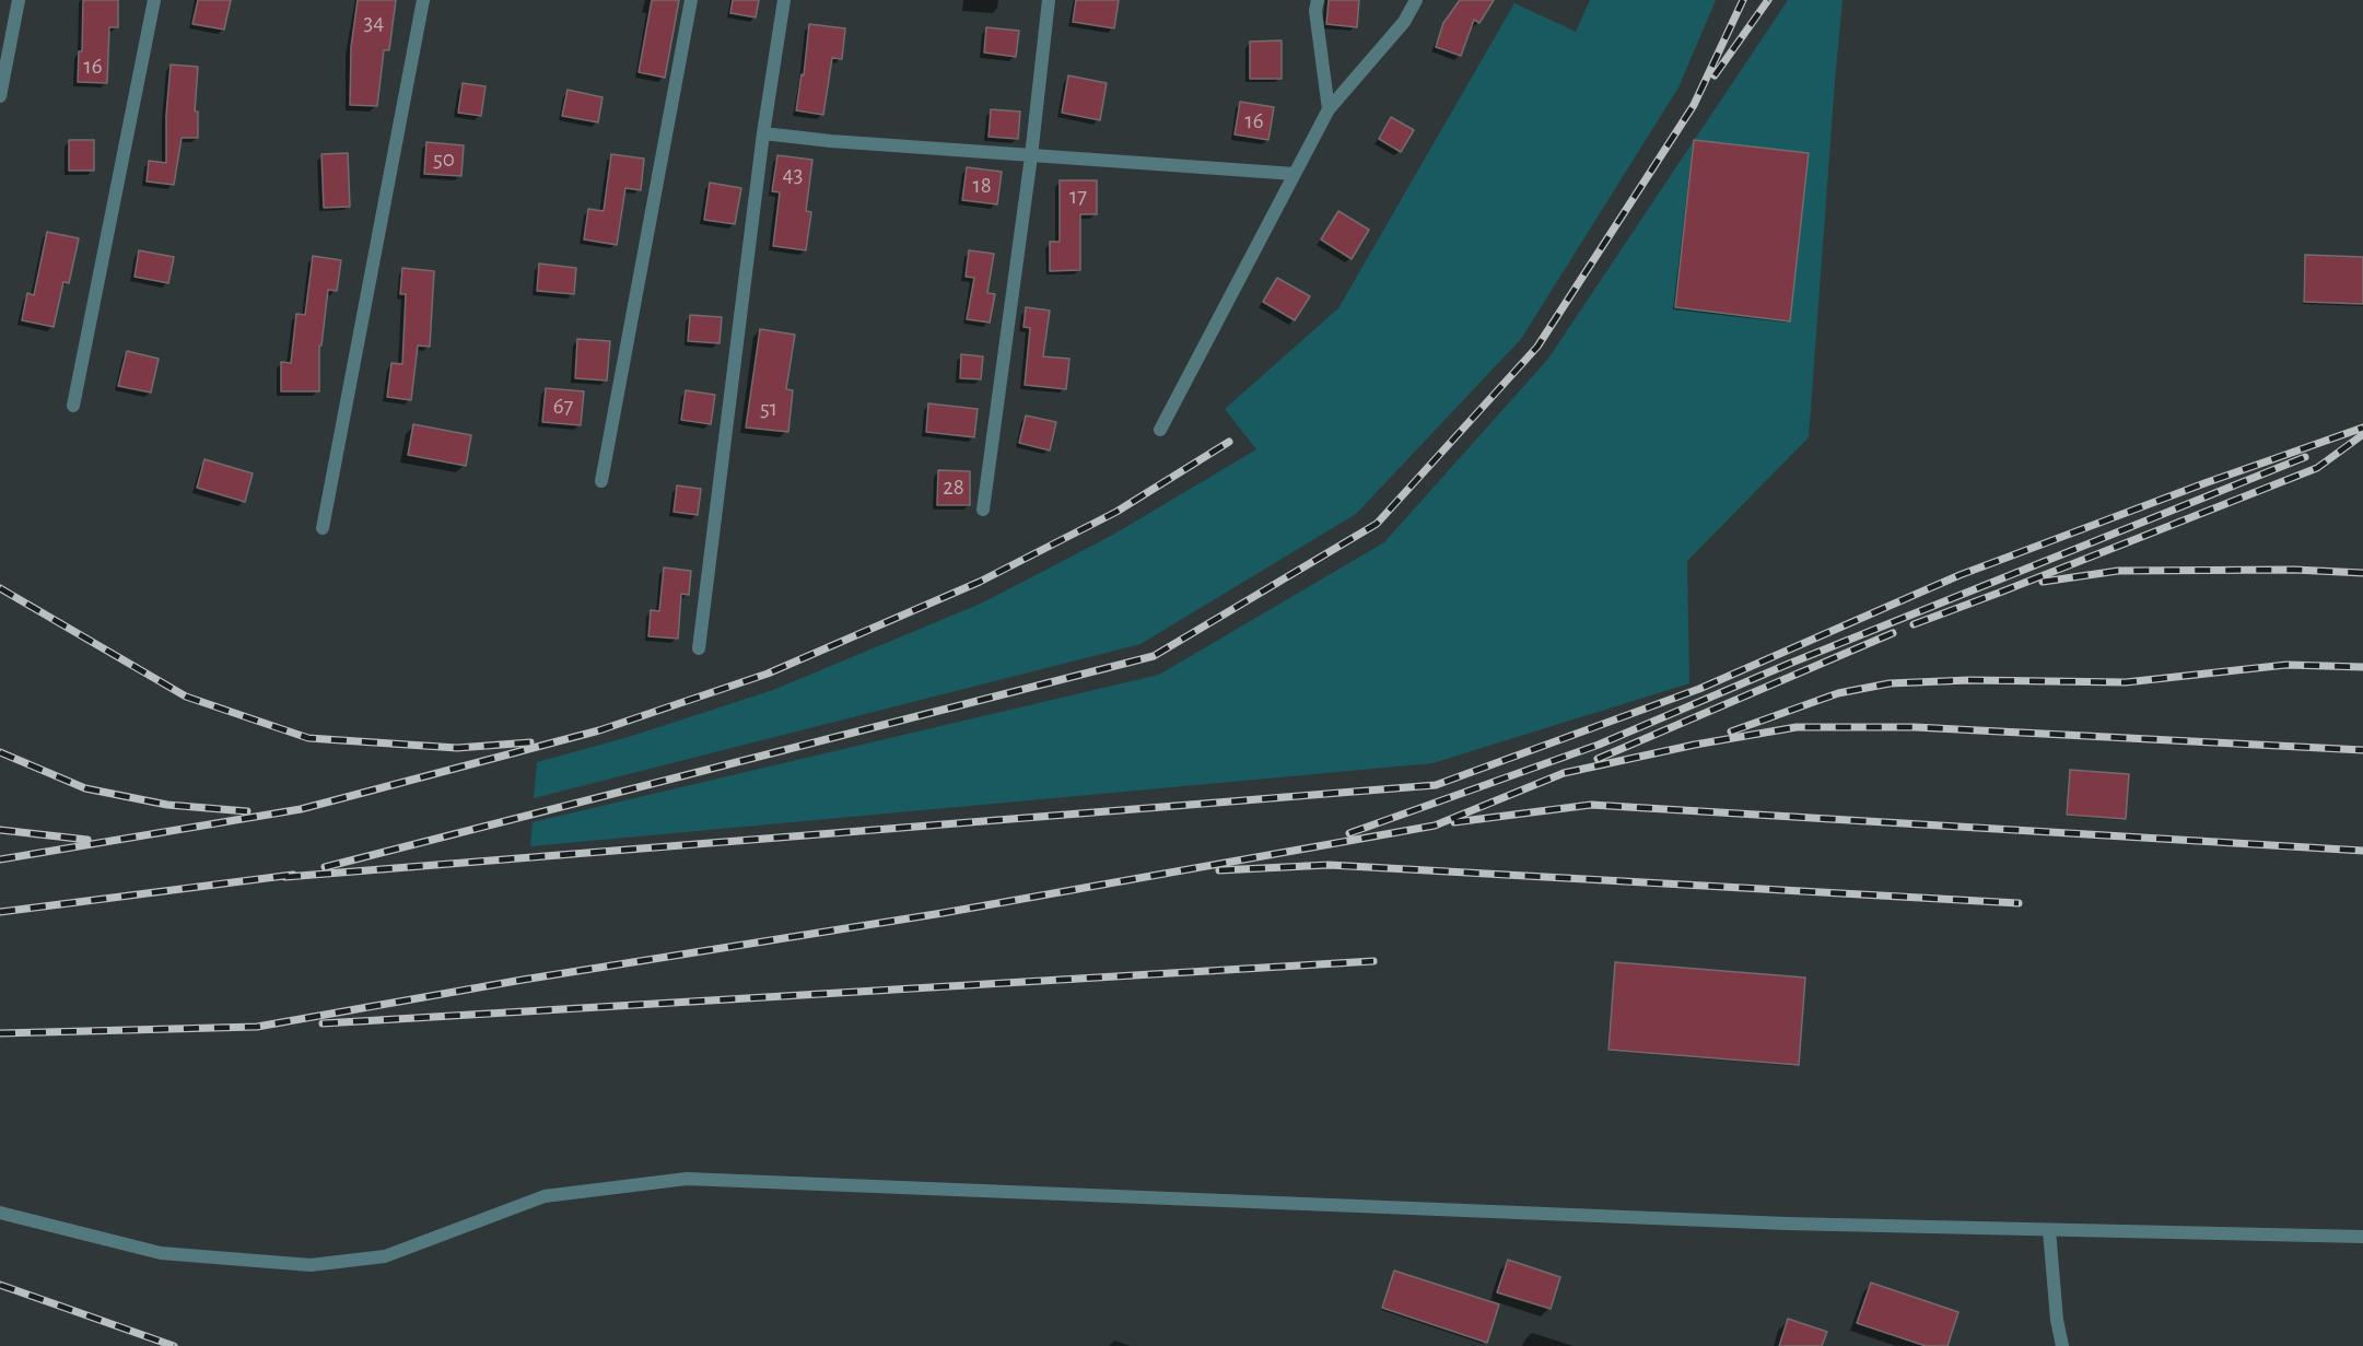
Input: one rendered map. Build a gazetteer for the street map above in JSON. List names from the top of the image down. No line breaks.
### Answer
{"house_numbers":["34","16","16","50","43","18","17","67","51","28"]}
